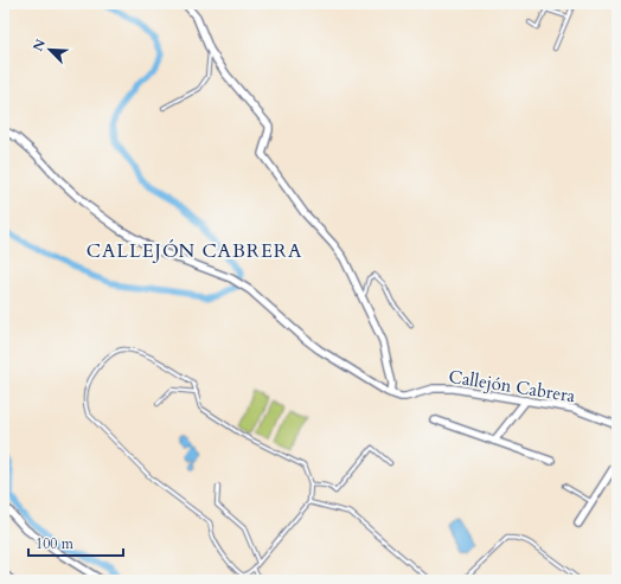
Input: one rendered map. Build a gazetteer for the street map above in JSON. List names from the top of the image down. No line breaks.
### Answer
{"streets":{"street":["Callejón Cabrera"]},"districts":["CALLEJÓN CABRERA"],"scale_bar":"100 m","north":"top left"}
